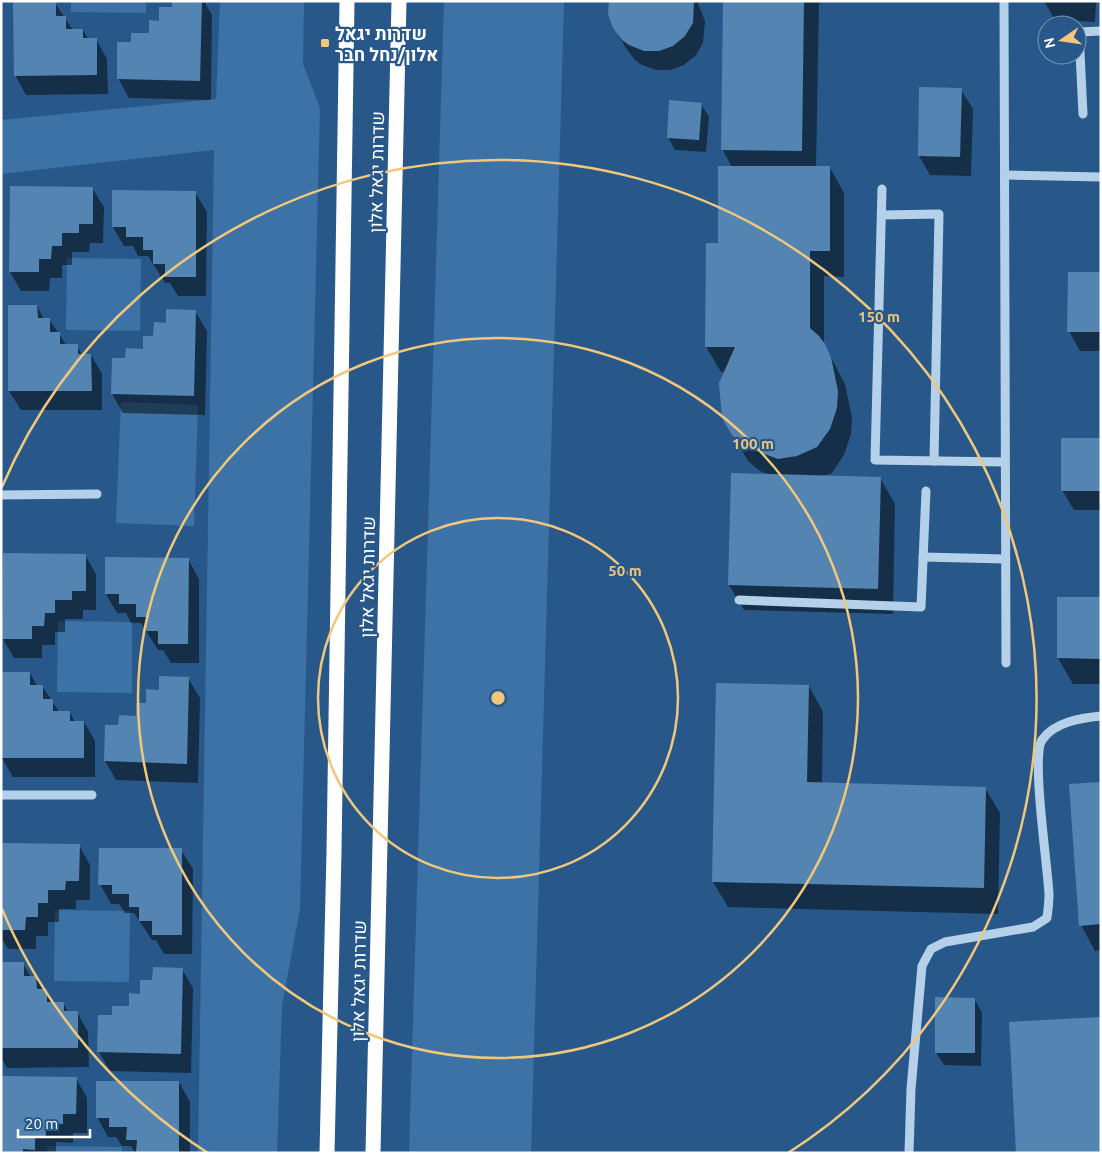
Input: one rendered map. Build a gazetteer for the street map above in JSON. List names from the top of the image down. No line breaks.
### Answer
{"streets":{"highway":["שדרות יגאל אלון"]},"places":{"transit":["שדרות יגאל אלון/נחל חבר"]},"scale_bar":"20 m","north":"left","rings":["150 m","100 m","50 m"]}
